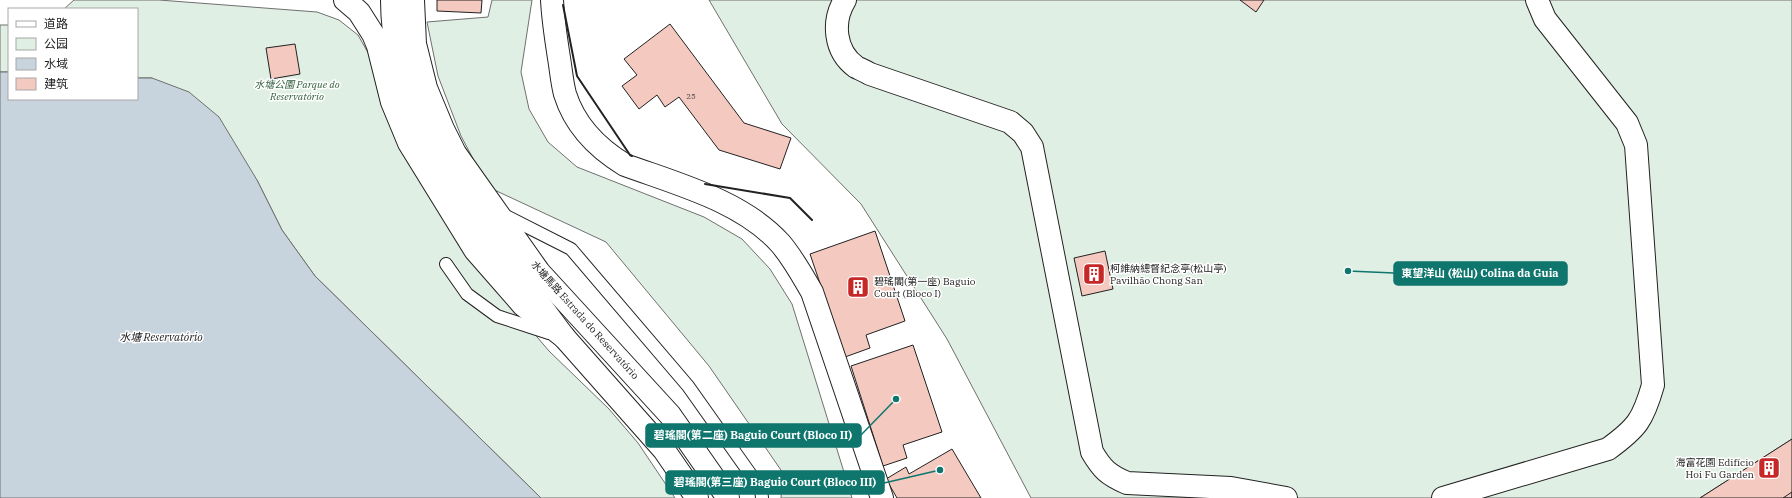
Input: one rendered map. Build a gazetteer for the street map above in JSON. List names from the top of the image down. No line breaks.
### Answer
{"streets":{"street":["水塘馬路 Estrada do Reservatório"]},"water":["水塘 Reservatório"],"parks":["水塘公園 Parque do Reservatório"],"places":{"other":["東望洋山 (松山) Colina da Guia","碧瑤閣(第二座) Baguio Court (Bloco II)","碧瑤閣(第三座) Baguio Court (Bloco III)"],"building":["柯維納總督紀念亭(松山亭) Pavilhão Chong San","碧瑤閣(第一座) Baguio Court (Bloco I)","海富花園 Edifício Hoi Fu Garden"]},"house_numbers":["25"],"legend":["道路","公园","水域","建筑"]}
